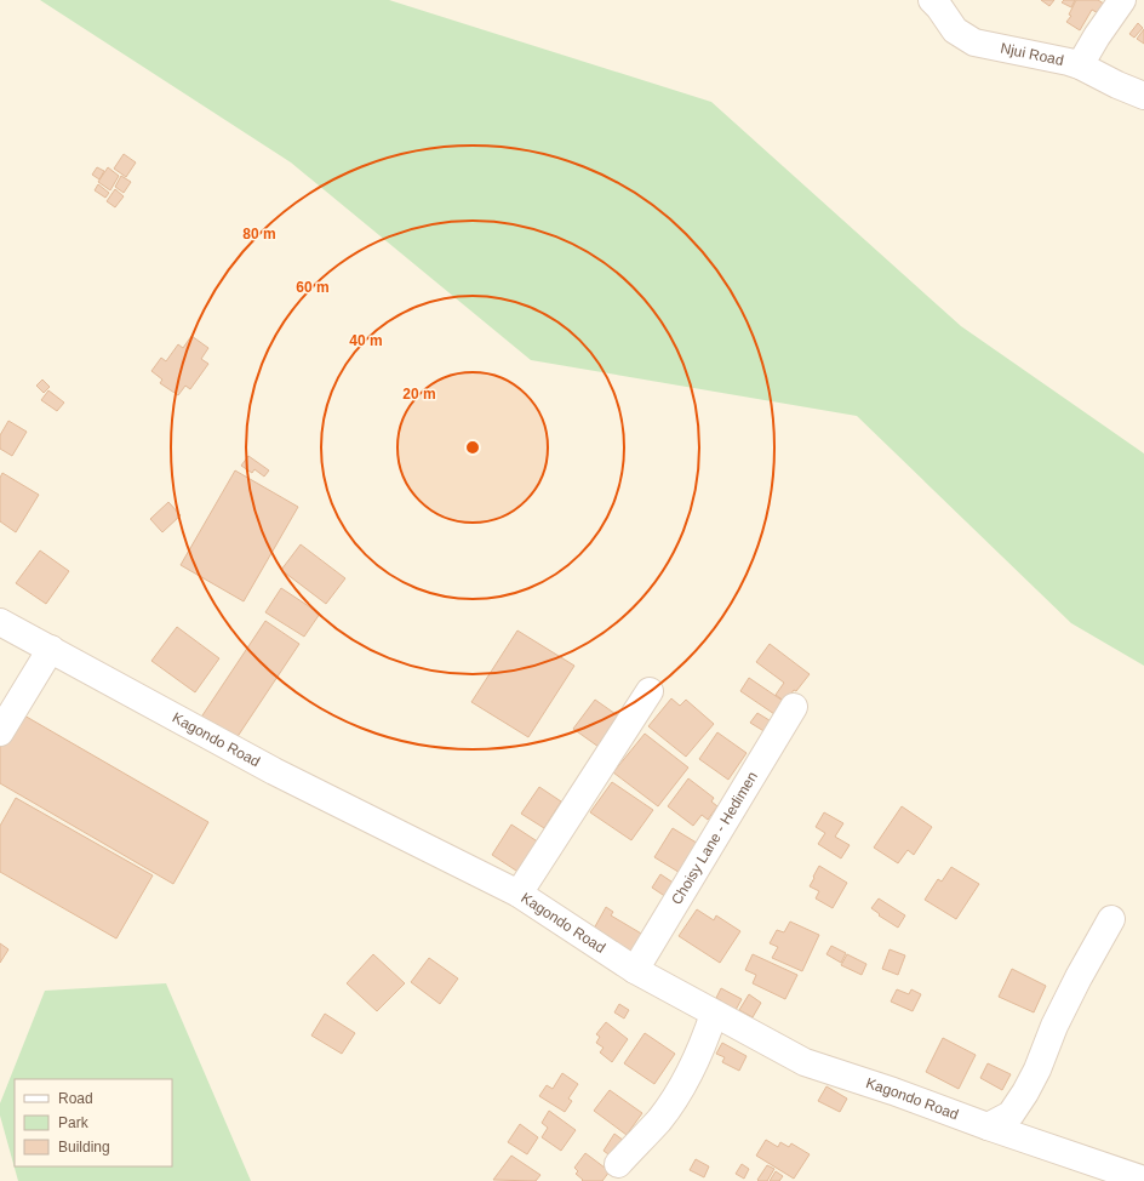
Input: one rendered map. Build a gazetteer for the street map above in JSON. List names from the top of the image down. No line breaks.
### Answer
{"streets":{"street":["Njui Road","Kagondo Road","Choisy Lane - Hedimen"]},"crossings":[["Kagondo Road","Choisy Lane - Hedimen"]],"legend":["Road","Park","Building"],"rings":["80 m","60 m","40 m","20 m"]}
